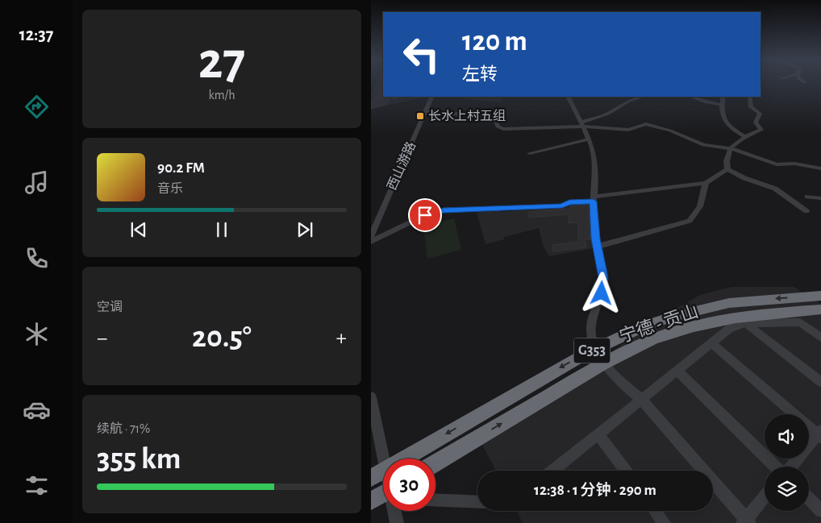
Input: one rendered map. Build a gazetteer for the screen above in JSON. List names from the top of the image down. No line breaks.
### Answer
{"streets":{"highway":["宁德 - 贡山","G353"],"street":["西山游路"]},"places":{"transit":["长水上村五组"]},"page":{"tabs":"12:37","tile":[["27","km/h"],"空调",["续航 · 71%","355 km"]],"turn":["120 m","左转"],"song":["90.2 FM","音乐"],"heat":["−","20.5°","+"],"limit":"30","trip":"12:38 · 1 分钟 · 290 m"}}
